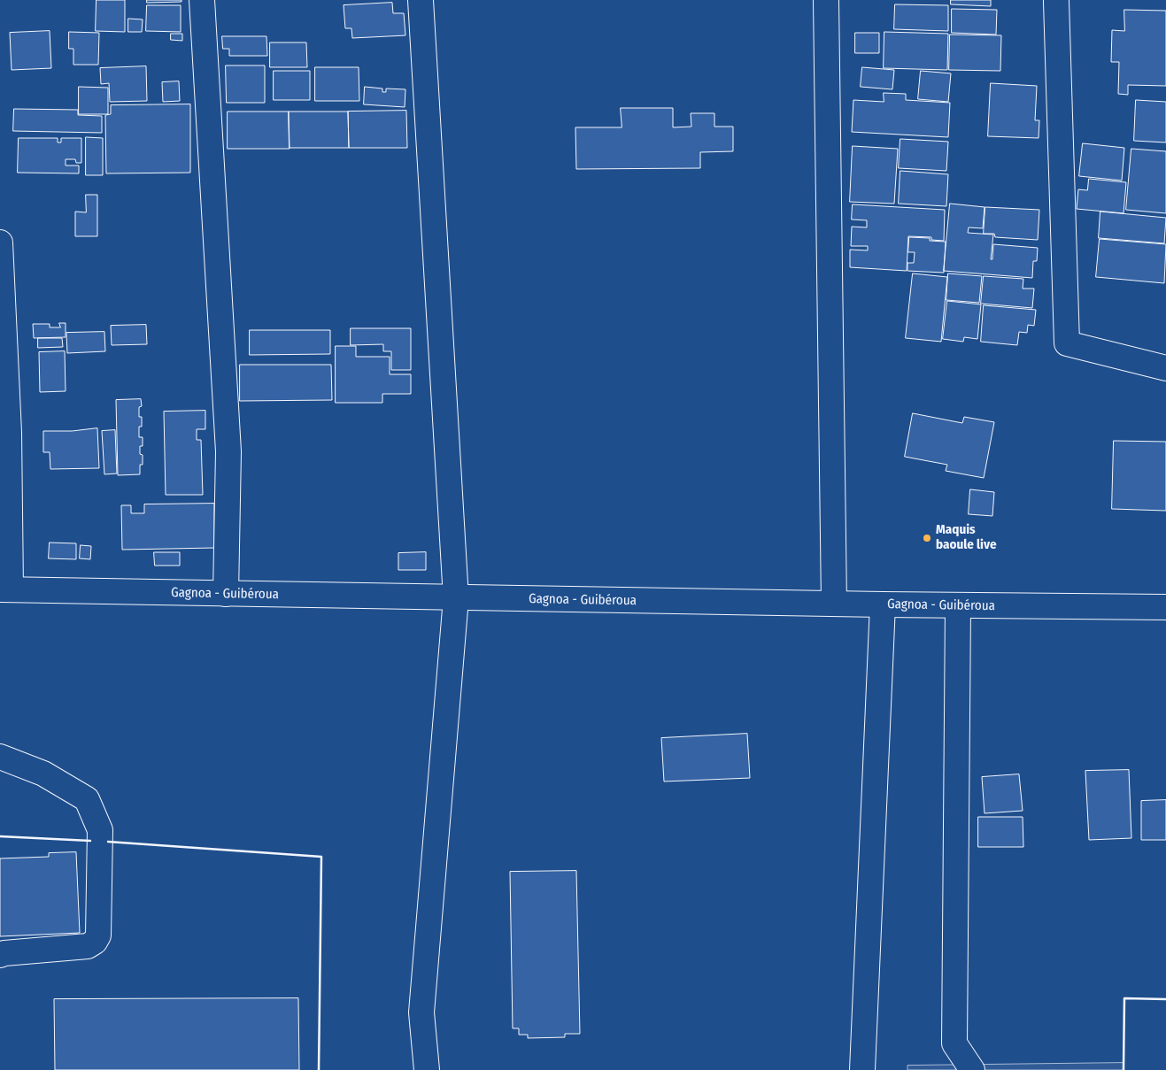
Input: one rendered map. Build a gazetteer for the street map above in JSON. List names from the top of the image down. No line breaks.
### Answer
{"streets":{"street":["Gagnoa - Guibéroua"]},"places":["Maquis baoule live"]}
